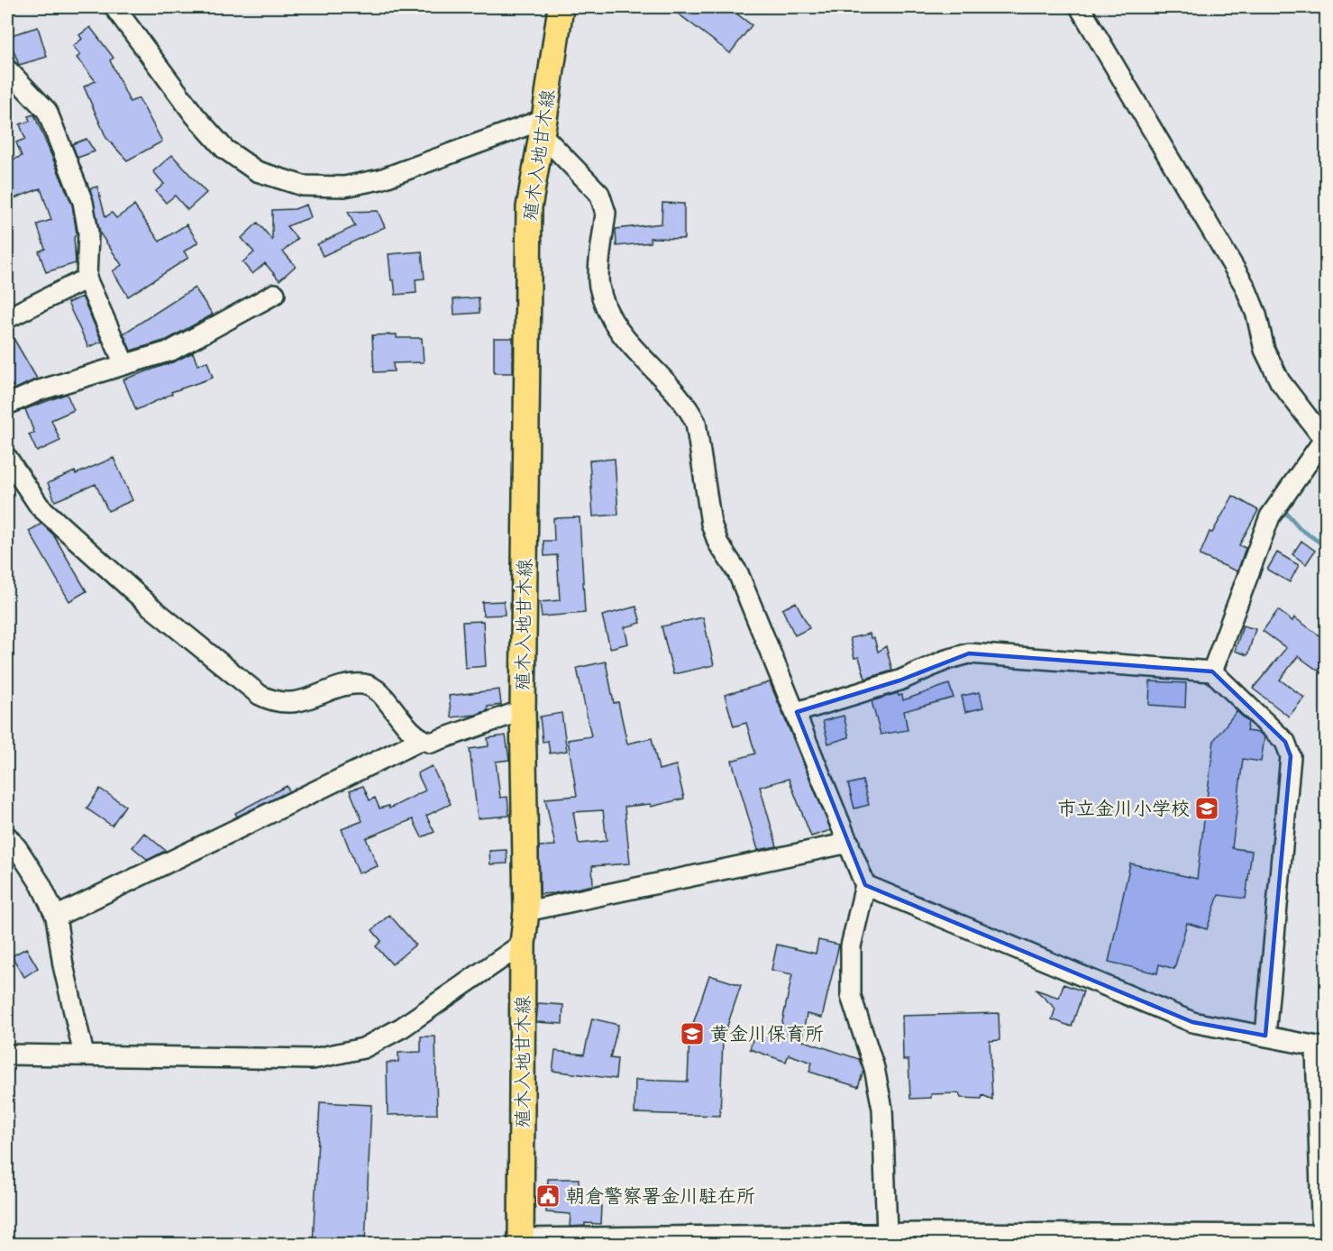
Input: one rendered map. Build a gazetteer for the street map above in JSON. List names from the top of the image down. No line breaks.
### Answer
{"streets":{"main road":["殖木入地甘木線"]},"places":{"school or university":["市立金川小学校","黄金川保育所"],"public building":["朝倉警察署金川駐在所"]}}
